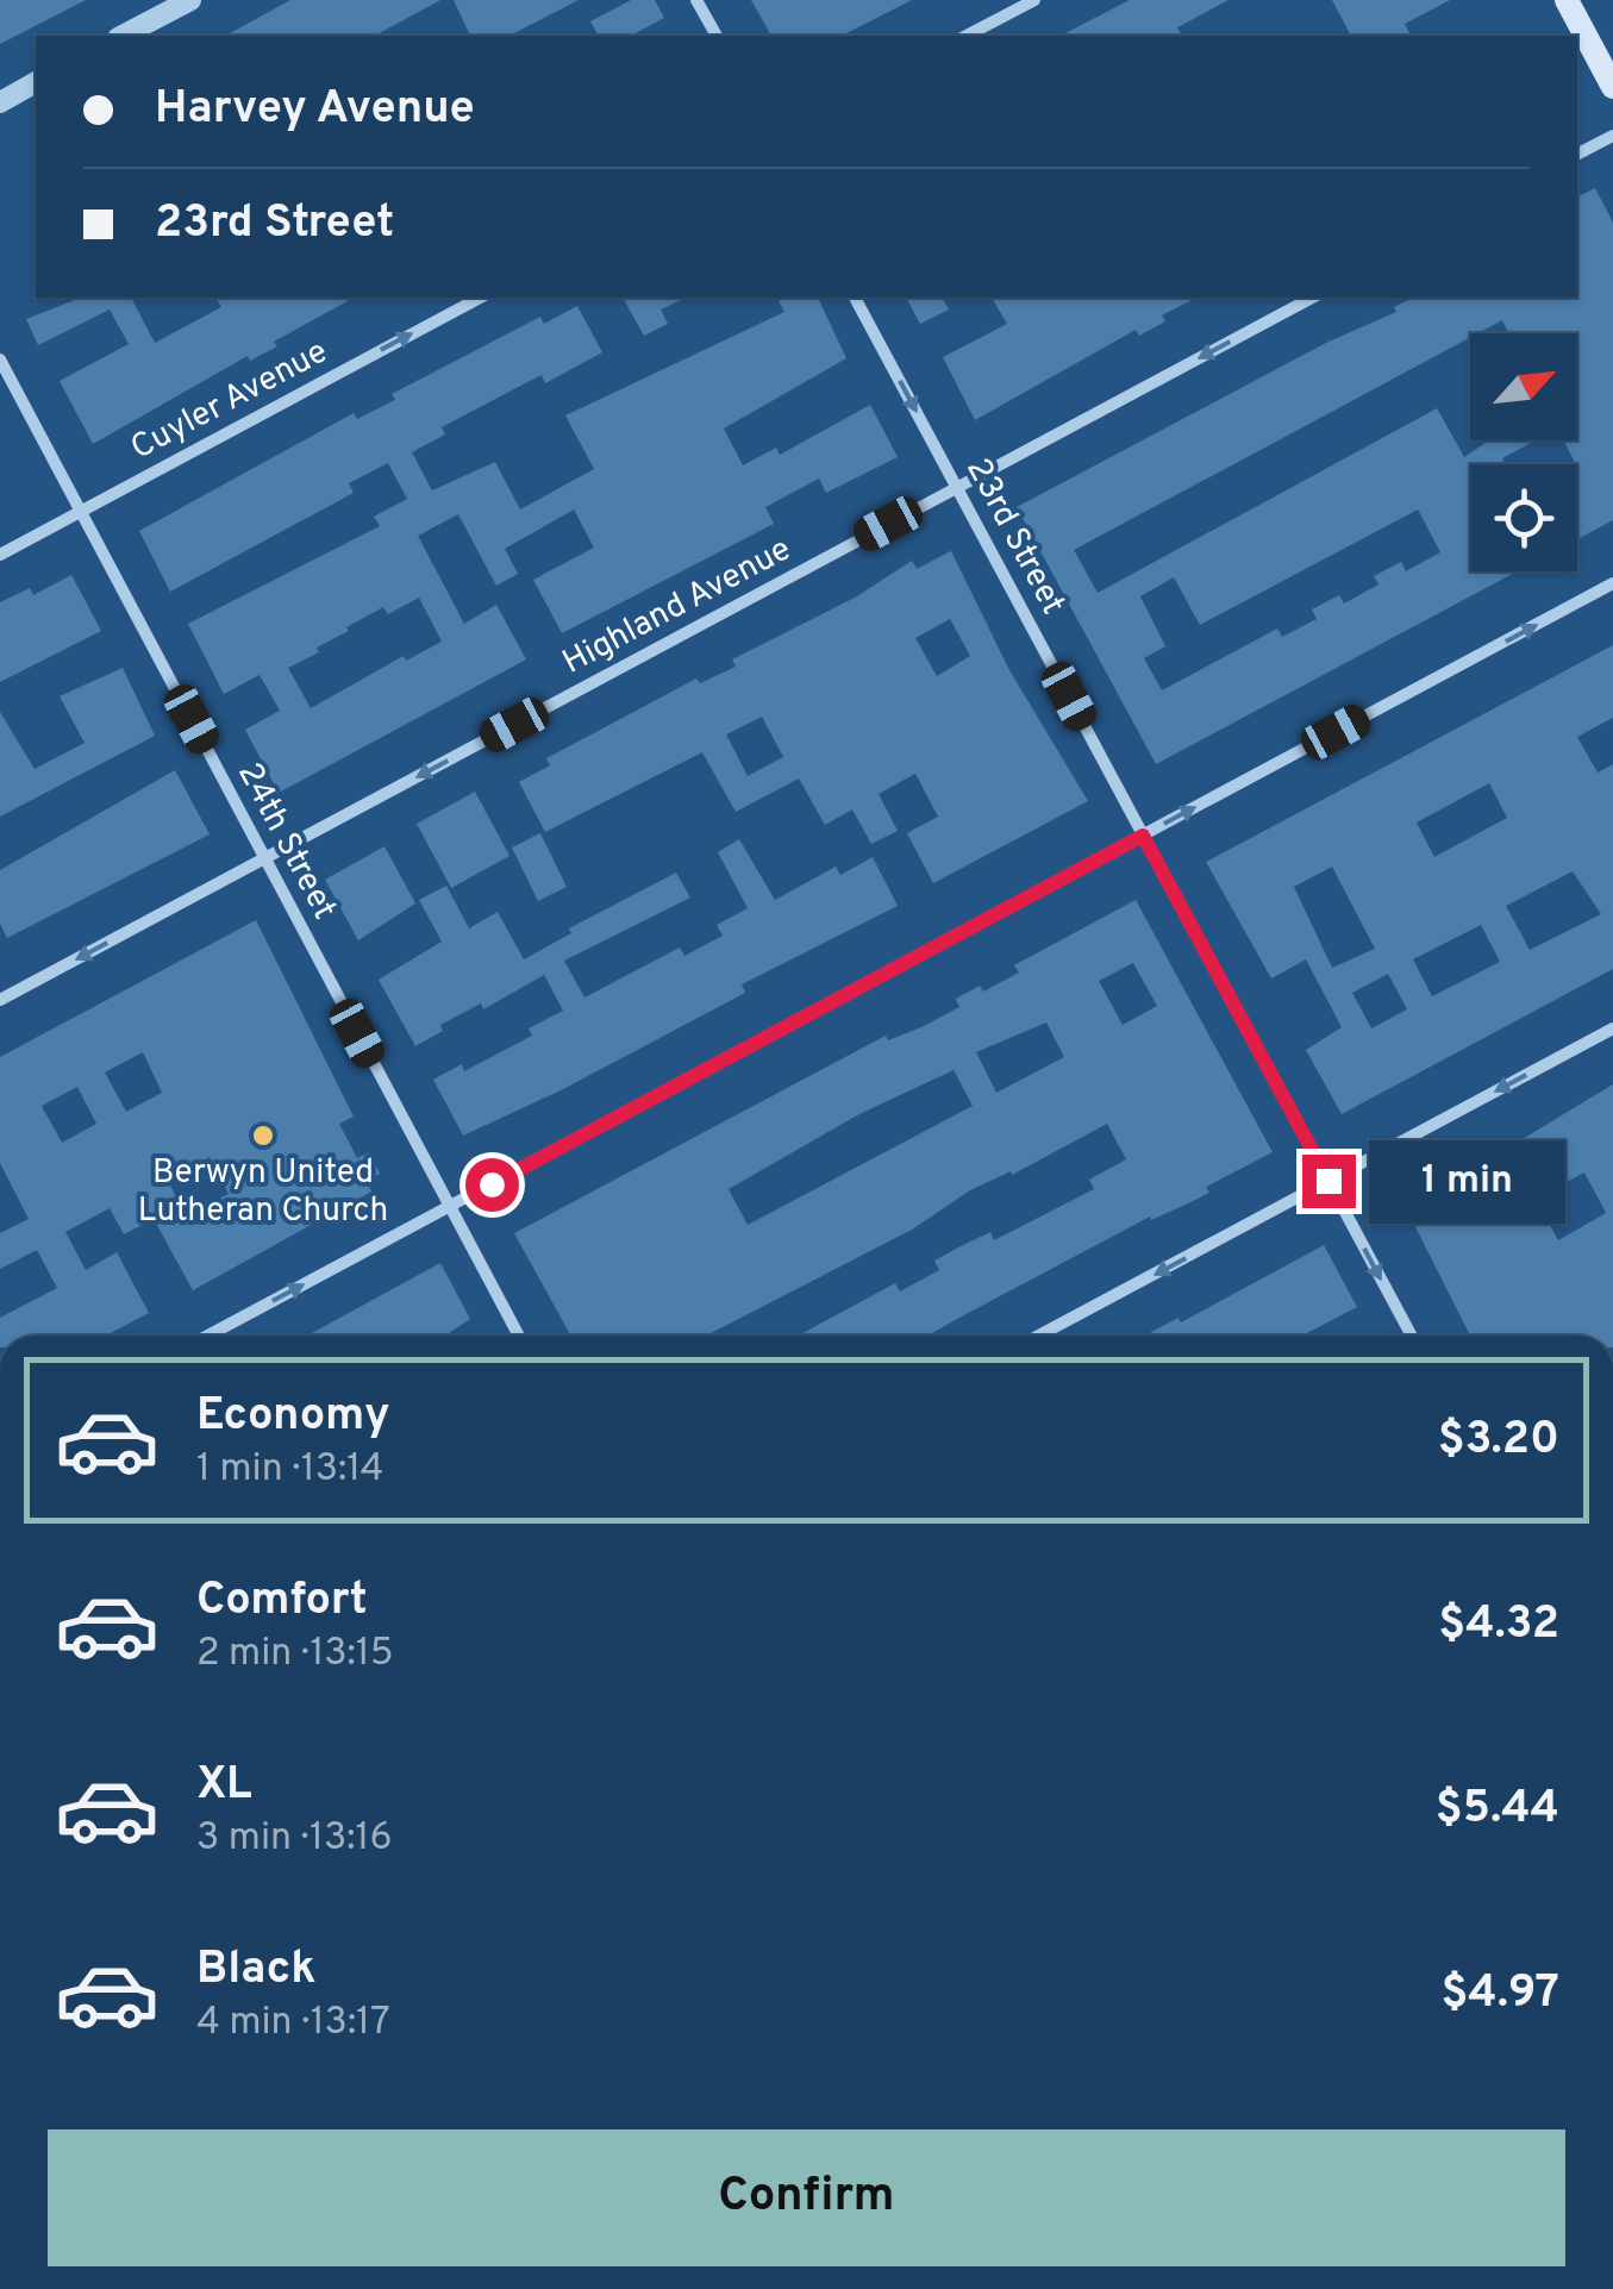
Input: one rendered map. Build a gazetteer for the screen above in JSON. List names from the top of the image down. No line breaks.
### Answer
{"streets":{"street":["Cuyler Avenue","23rd Street","Highland Avenue","24th Street"]},"crossings":[["Cuyler Avenue","24th Street"],["23rd Street","Highland Avenue"],["Highland Avenue","24th Street"]],"one_way":["Cuyler Avenue","Highland Avenue"],"places":["Berwyn United Lutheran Church"],"north":"top right","page":{"banner":["Harvey Avenue","23rd Street"],"bubble":"1 min","list":[{"name":"Economy","note":"1 min · 13:14","value":"$3.20"},{"name":"Comfort","note":"2 min · 13:15","value":"$4.32"},{"name":"XL","note":"3 min · 13:16","value":"$5.44"},{"name":"Black","note":"4 min · 13:17","value":"$4.97"}],"buttons":"Confirm"}}
